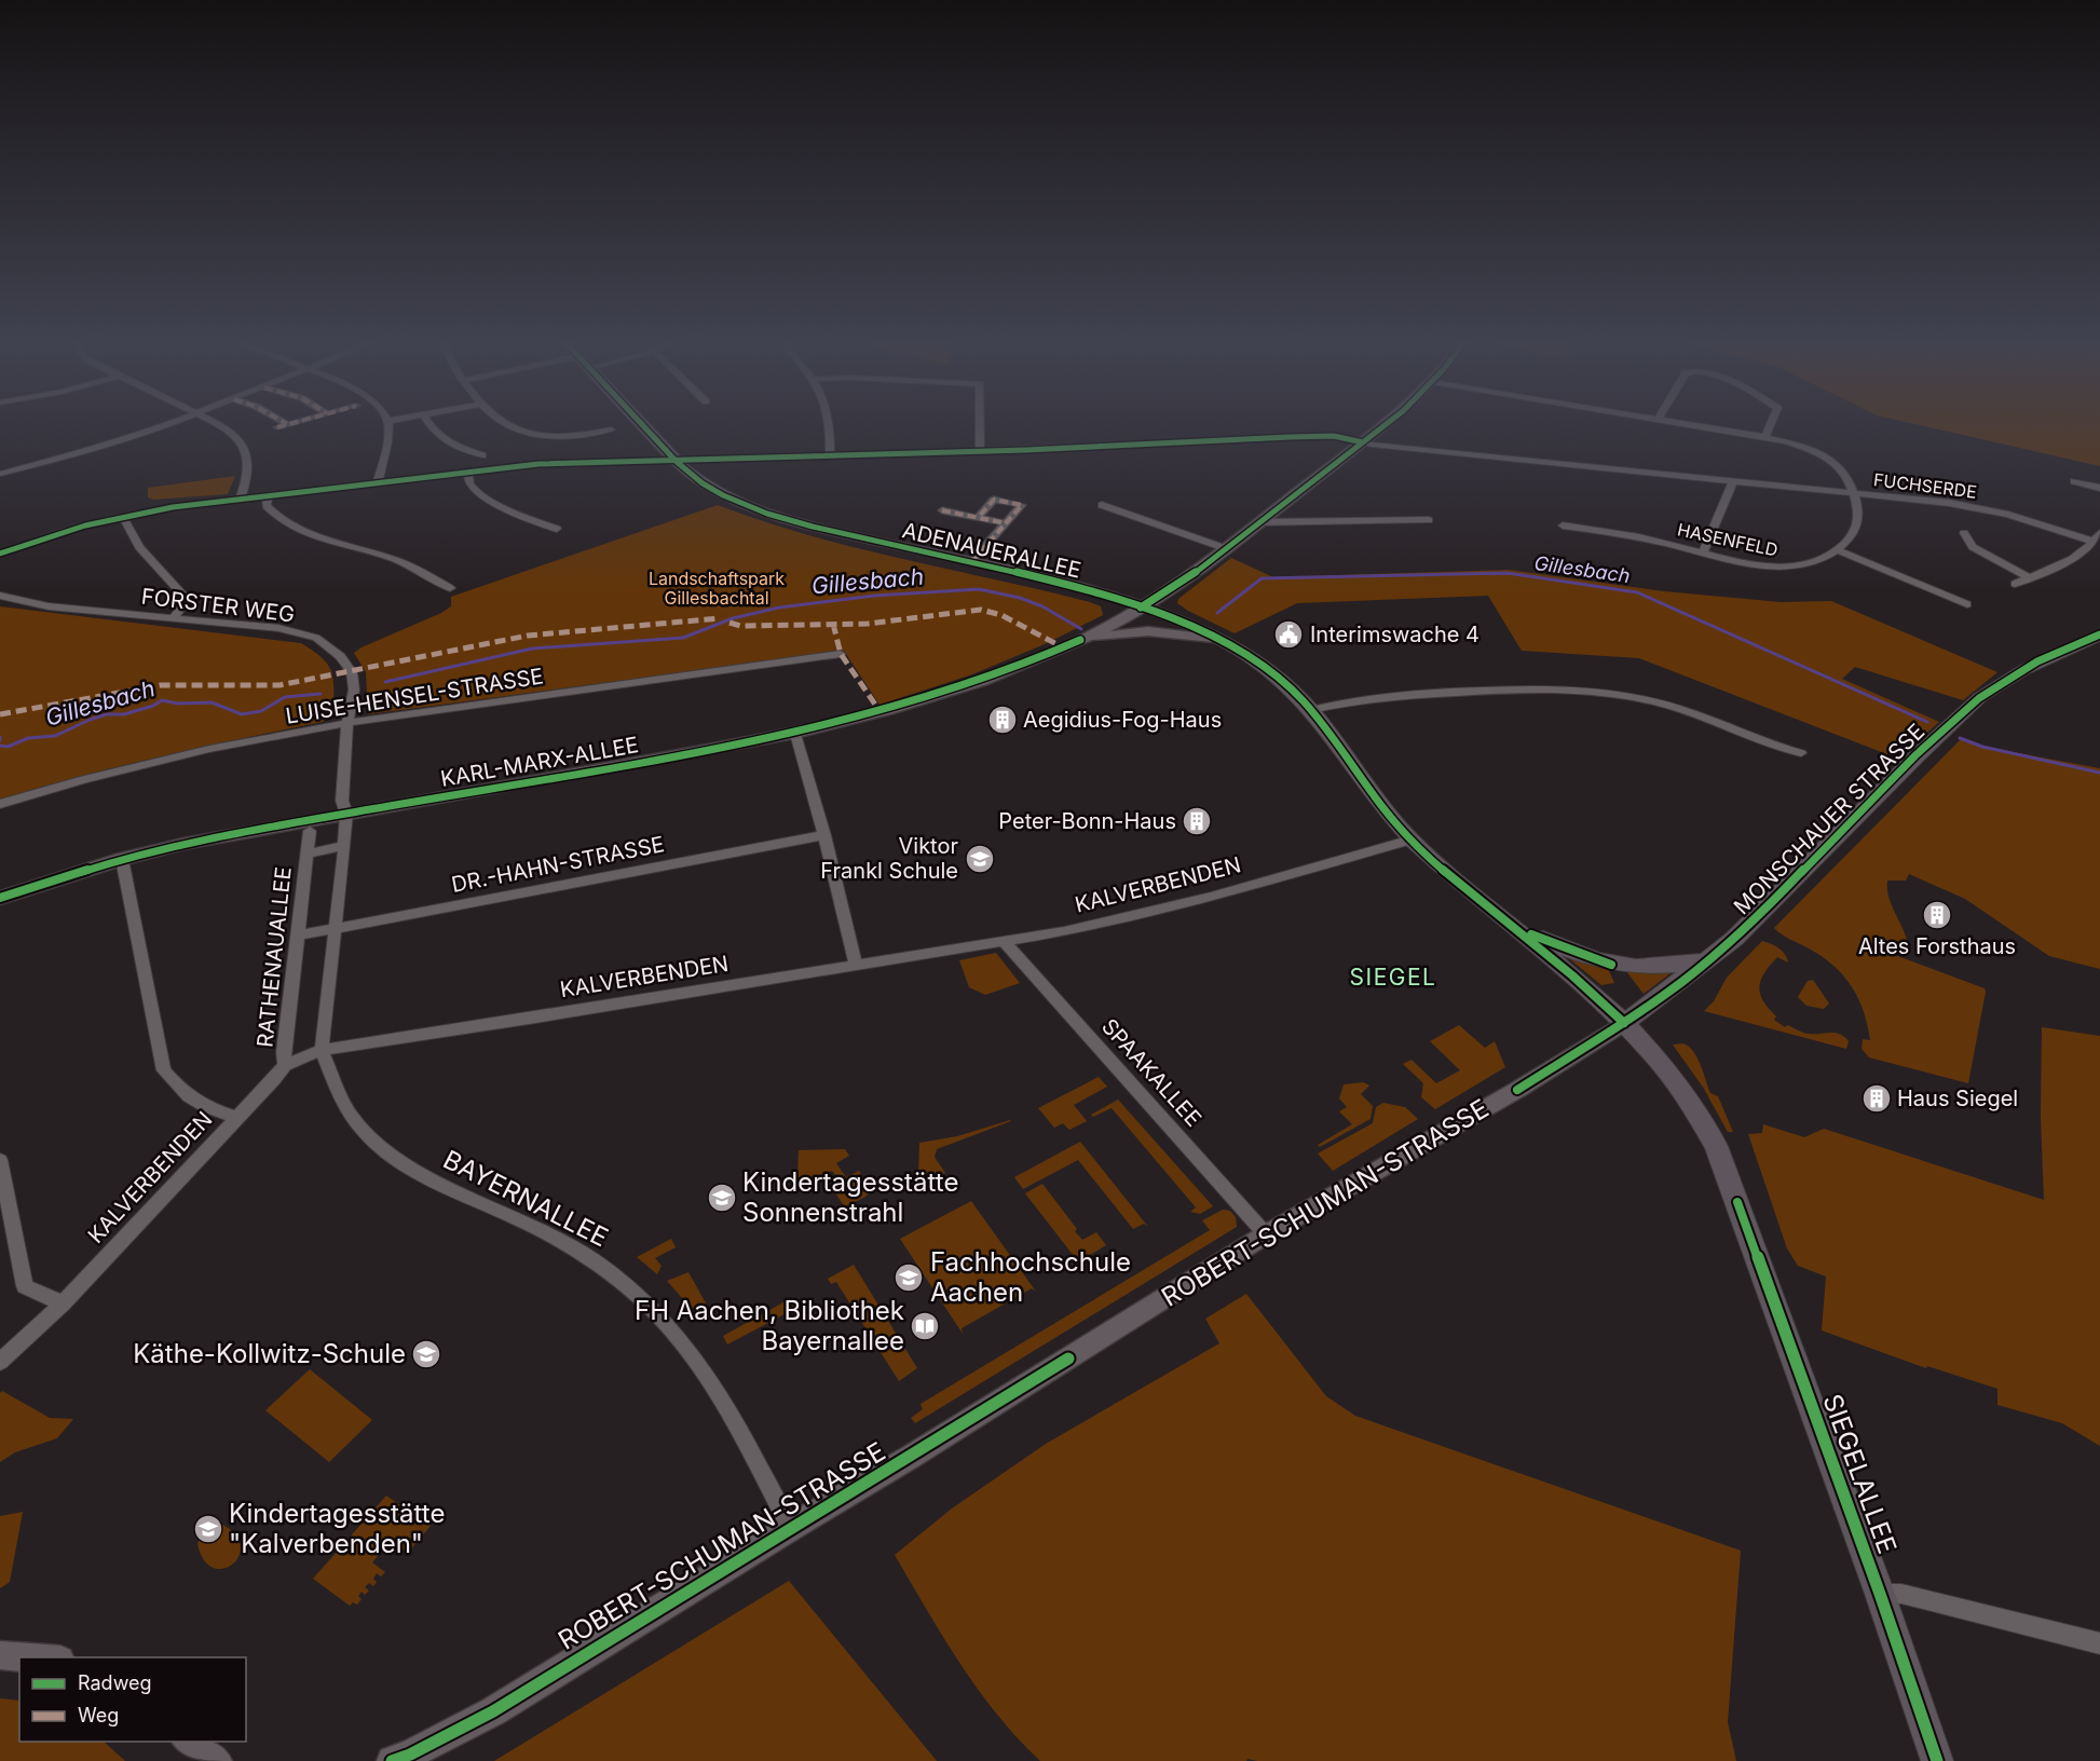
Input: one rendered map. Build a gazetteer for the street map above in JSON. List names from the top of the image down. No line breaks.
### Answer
{"streets":{"main road":["ADENAUERALLEE","MONSCHAUER STRASSE","SIEGELALLEE"],"street":["FUCHSERDE","HASENFELD","FORSTER WEG","LUISE-HENSEL-STRASSE","KARL-MARX-ALLEE","DR.-HAHN-STRASSE","KALVERBENDEN","RATHENAUALLEE","SPAAKALLEE","BAYERNALLEE","ROBERT-SCHUMAN-STRASSE"]},"crossings":[["FUCHSERDE","HASENFELD"],["FUCHSERDE","ADENAUERALLEE"],["FUCHSERDE","KARL-MARX-ALLEE"],["ADENAUERALLEE","KARL-MARX-ALLEE"],["ADENAUERALLEE","MONSCHAUER STRASSE"],["ADENAUERALLEE","KALVERBENDEN"],["ADENAUERALLEE","ROBERT-SCHUMAN-STRASSE"],["ADENAUERALLEE","SIEGELALLEE"],["FORSTER WEG","LUISE-HENSEL-STRASSE"],["FORSTER WEG","KARL-MARX-ALLEE"],["MONSCHAUER STRASSE","ROBERT-SCHUMAN-STRASSE"],["MONSCHAUER STRASSE","SIEGELALLEE"],["DR.-HAHN-STRASSE","RATHENAUALLEE"],["KALVERBENDEN","RATHENAUALLEE"],["KALVERBENDEN","SPAAKALLEE"],["KALVERBENDEN","BAYERNALLEE"],["SPAAKALLEE","ROBERT-SCHUMAN-STRASSE"],["BAYERNALLEE","ROBERT-SCHUMAN-STRASSE"],["ROBERT-SCHUMAN-STRASSE","SIEGELALLEE"]],"districts":["SIEGEL"],"water":["Gillesbach"],"parks":["Landschaftspark Gillesbachtal"],"places":{"public building":["Interimswache 4"],"building":["Aegidius-Fog-Haus","Peter-Bonn-Haus","Altes Forsthaus","Haus Siegel"],"school or university":["Viktor Frankl Schule","Kindertagesstätte Sonnenstrahl","Fachhochschule Aachen","Käthe-Kollwitz-Schule","Kindertagesstätte \"Kalverbenden\""],"library":["FH Aachen, Bibliothek Bayernallee"]},"legend":["Radweg","Weg"]}
